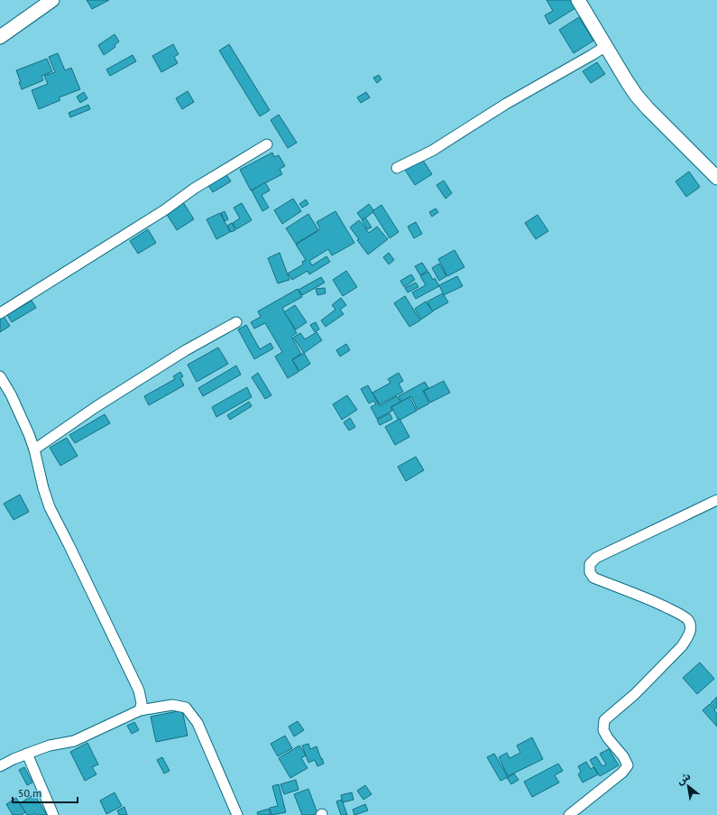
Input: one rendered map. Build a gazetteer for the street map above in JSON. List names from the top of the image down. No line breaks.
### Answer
{"scale_bar":"50 m","north":"top left"}
